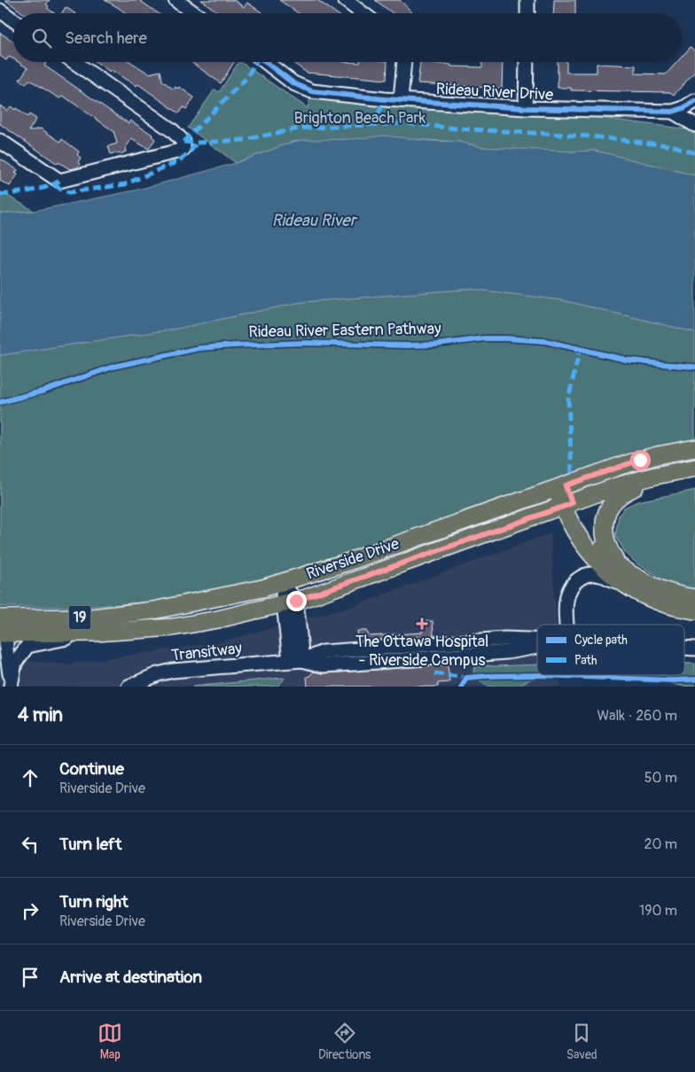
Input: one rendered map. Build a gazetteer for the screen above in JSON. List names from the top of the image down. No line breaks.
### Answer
{"streets":{"main road":["Riverside Drive","19"],"street":["Rideau River Drive","Transitway"],"cycle path":["Rideau River Eastern Pathway"]},"water":["Rideau River"],"parks":["Brighton Beach Park"],"places":{"health":["The Ottawa Hospital - Riverside Campus"]},"legend":["Cycle path","Path"],"page":{"search":"Search here","heading":["4 min","Walk · 260 m"],"list":[["Continue","Riverside Drive","50 m"],["Turn left","20 m"],["Turn right","Riverside Drive","190 m"],"Arrive at destination"],"nav":["Map","Directions","Saved"]}}
